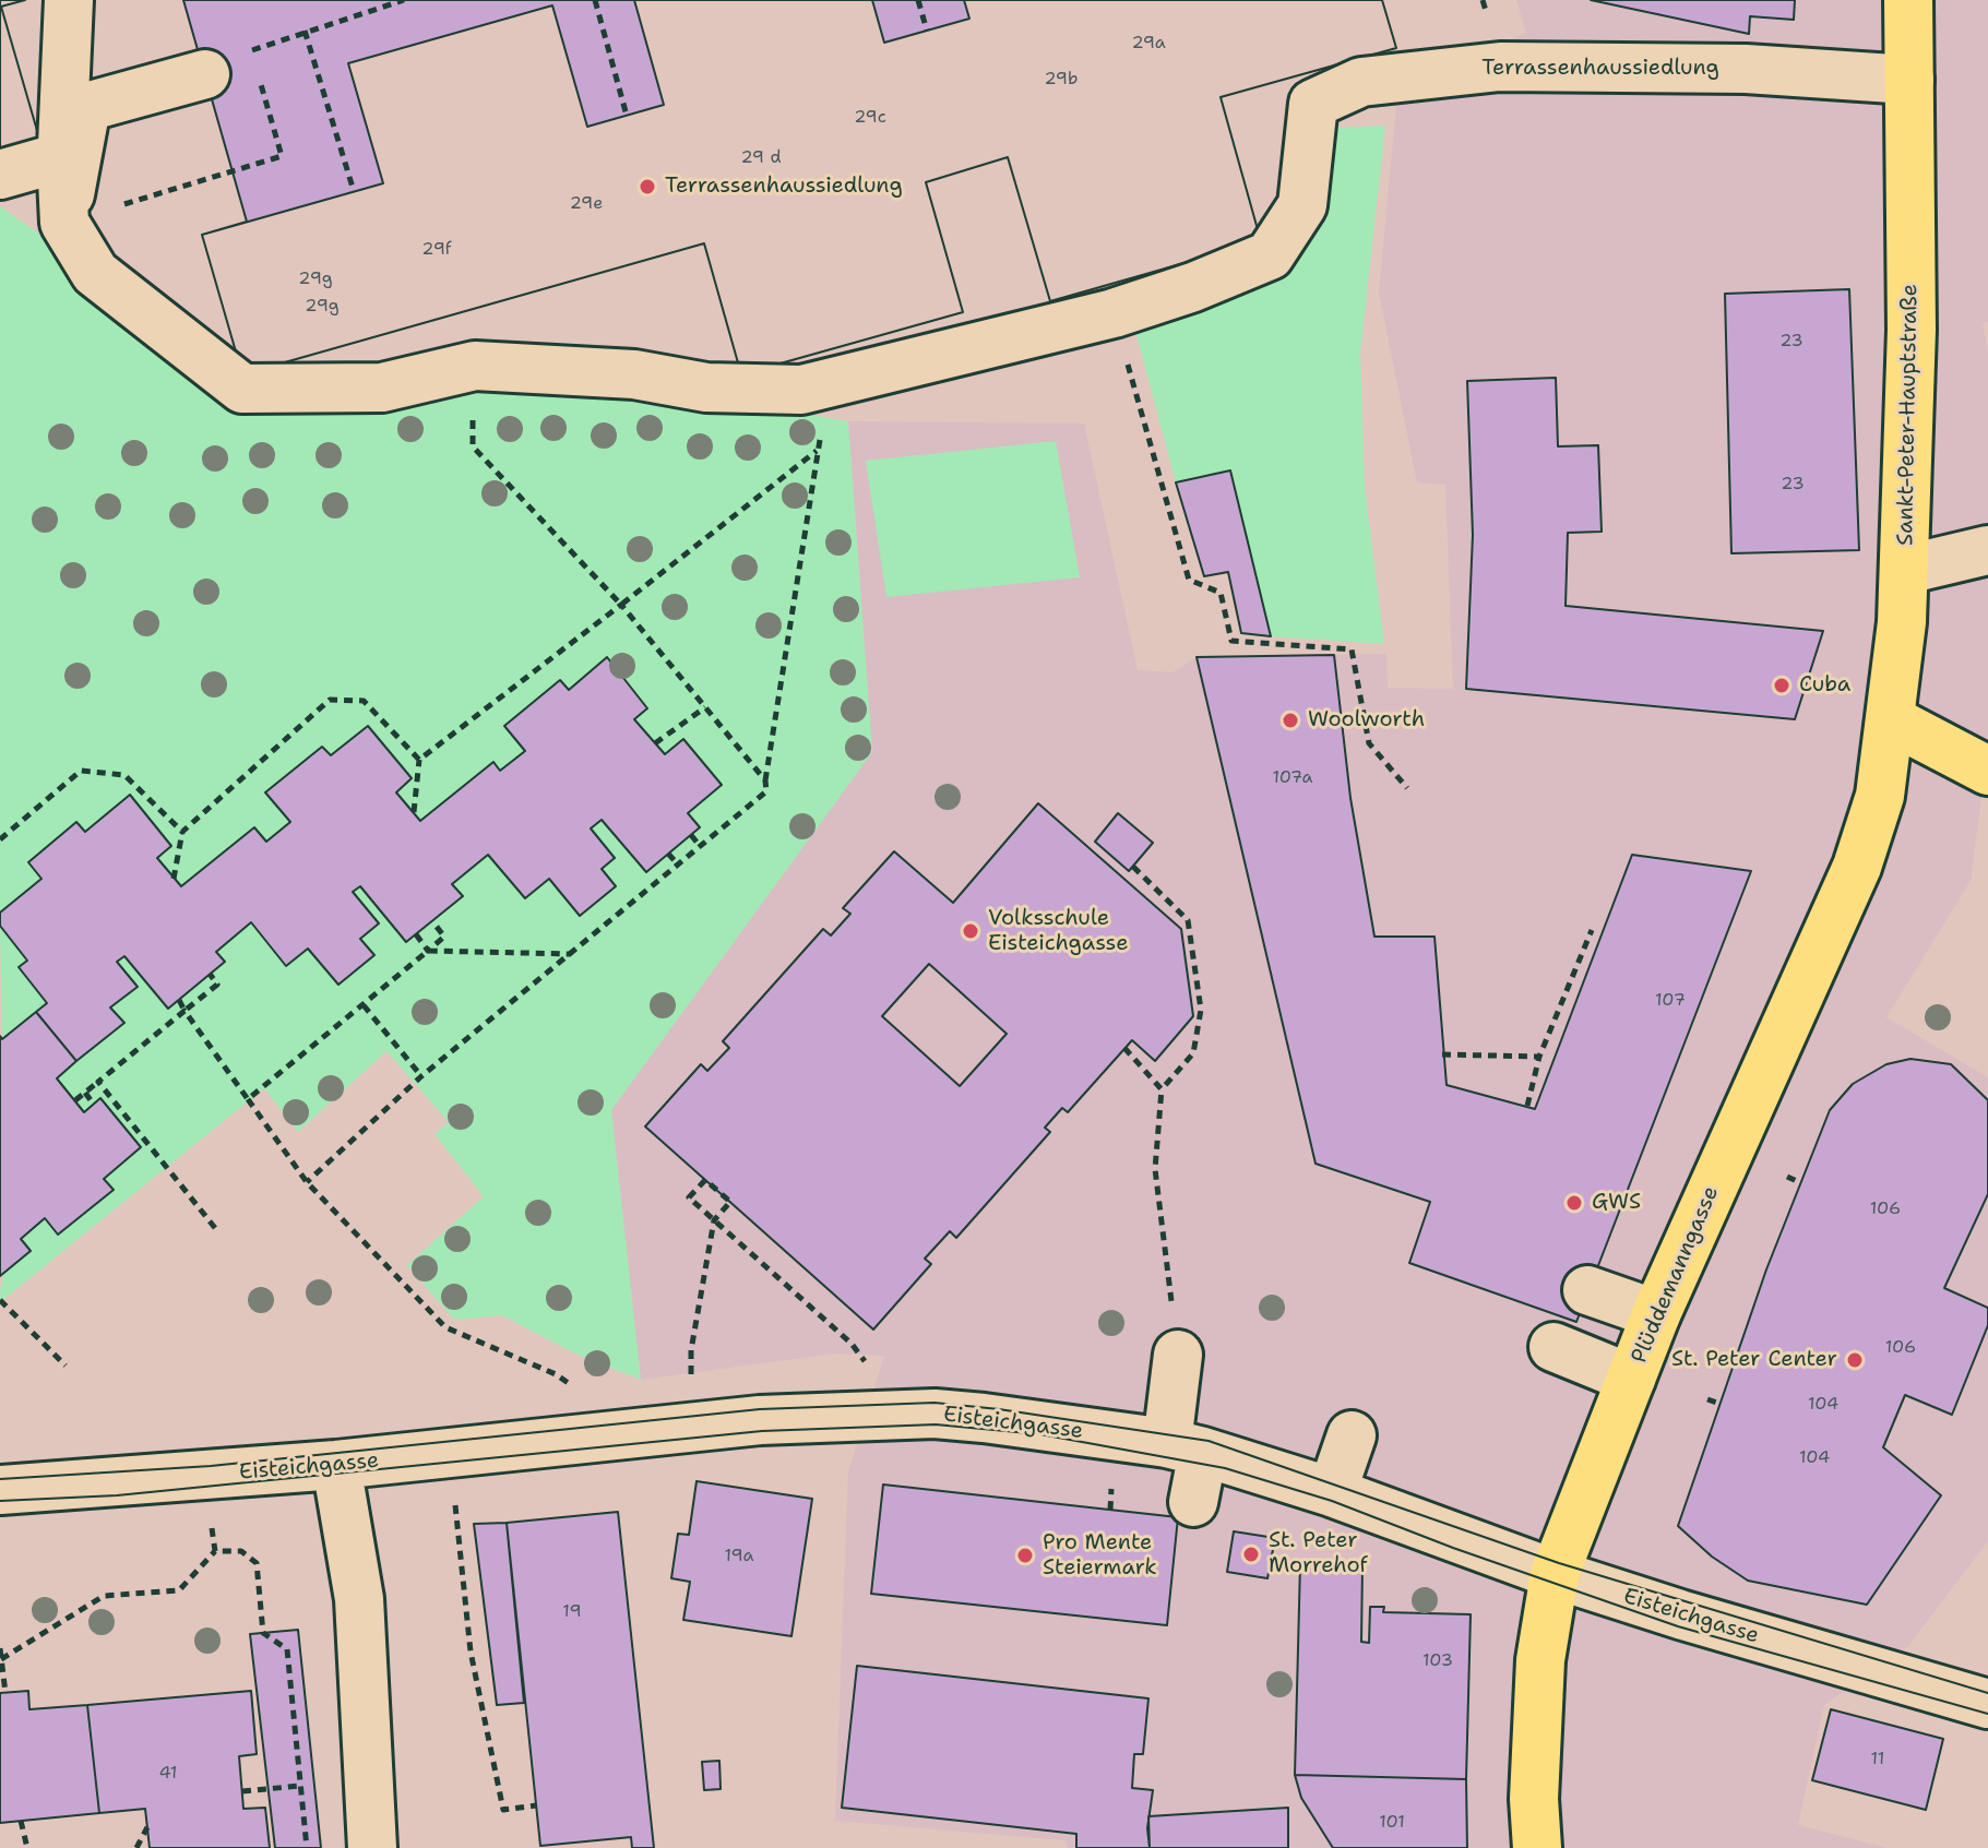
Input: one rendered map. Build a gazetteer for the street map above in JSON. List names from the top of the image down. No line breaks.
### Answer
{"streets":{"main road":["Sankt-Peter-Hauptstraße","Plüddemanngasse"],"street":["Terrassenhaussiedlung","Eisteichgasse"]},"crossings":[["Terrassenhaussiedlung","Sankt-Peter-Hauptstraße"],["Sankt-Peter-Hauptstraße","Plüddemanngasse"],["Plüddemanngasse","Eisteichgasse"]],"places":["Terrassenhaussiedlung","Cuba","Woolworth","Volksschule Eisteichgasse","GWS","St. Peter Center","St. Peter Morrehof","Pro Mente Steiermark"],"house_numbers":["29a","29b","29c","29 d","29e","29f","29g","29g","23","23","107a","107","106","106","104","104","19a","19","103","11","41","101"]}
